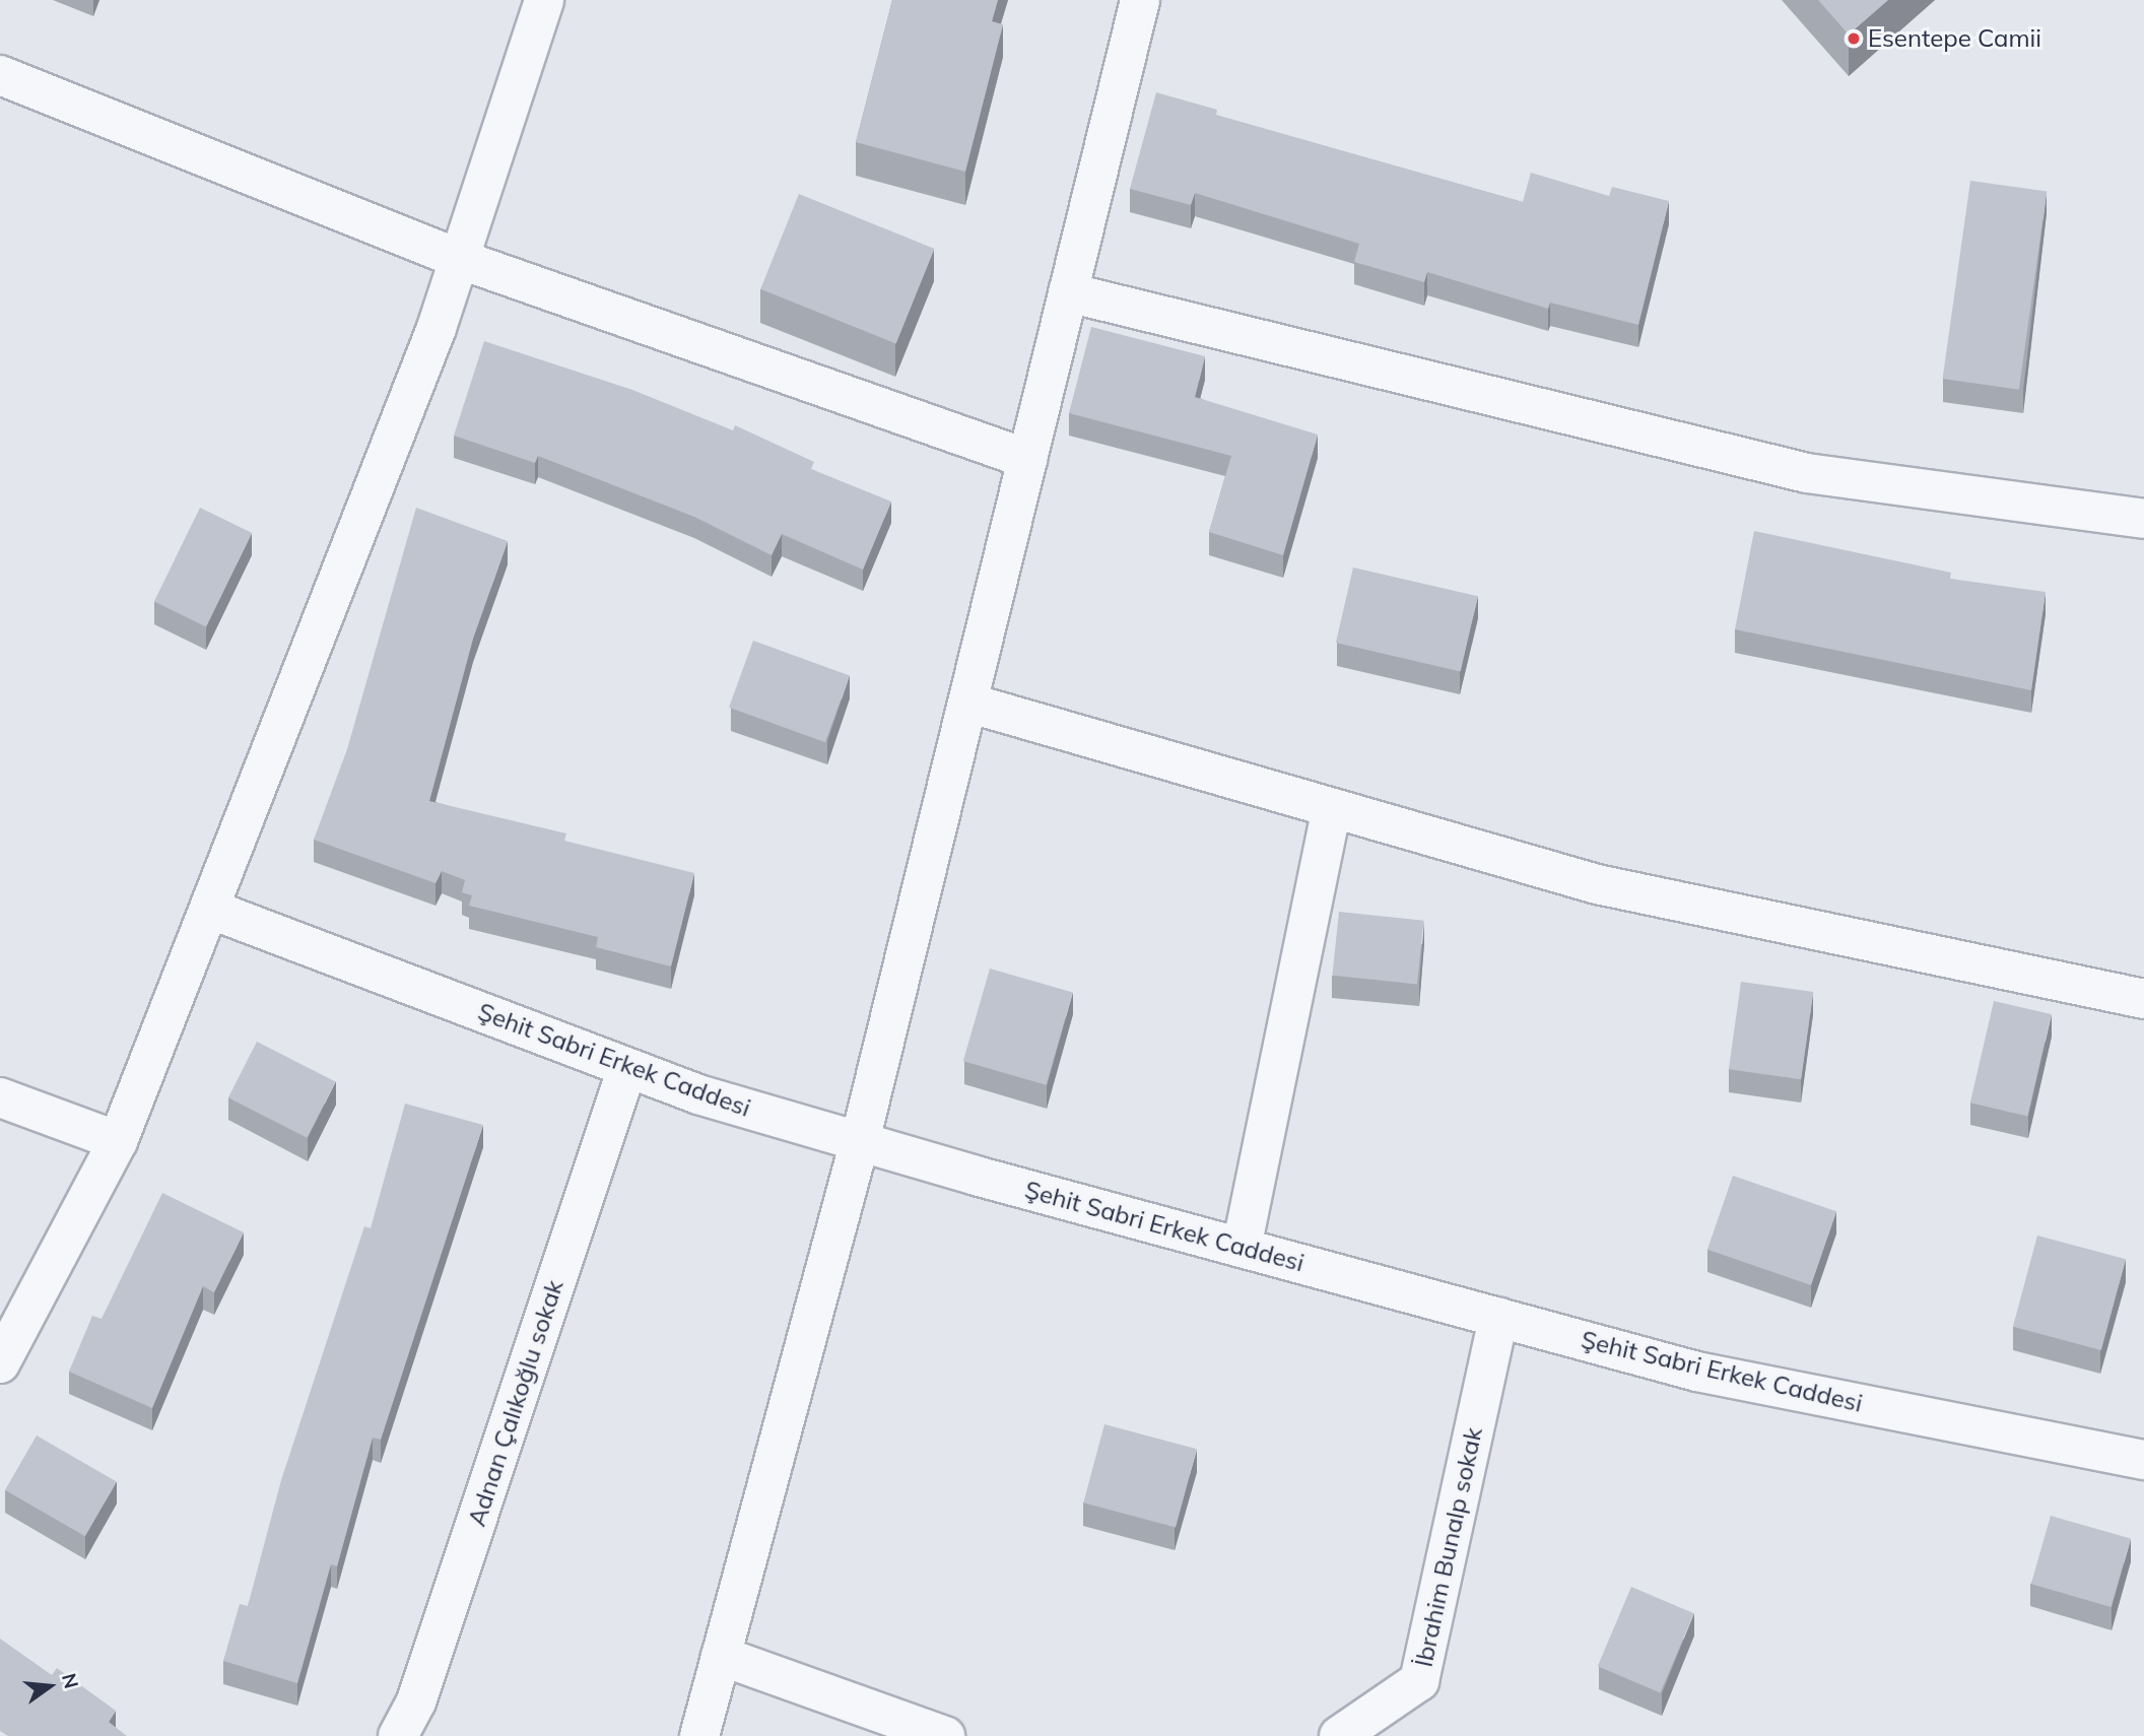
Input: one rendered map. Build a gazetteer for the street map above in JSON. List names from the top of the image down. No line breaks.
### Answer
{"streets":{"street":["Şehit Sabri Erkek Caddesi","Adnan Çalıkoğlu sokak","İbrahim Bunalp sokak"]},"crossings":[["Şehit Sabri Erkek Caddesi","Adnan Çalıkoğlu sokak"],["Şehit Sabri Erkek Caddesi","İbrahim Bunalp sokak"]],"places":["Esentepe Camii"],"north":"right"}
